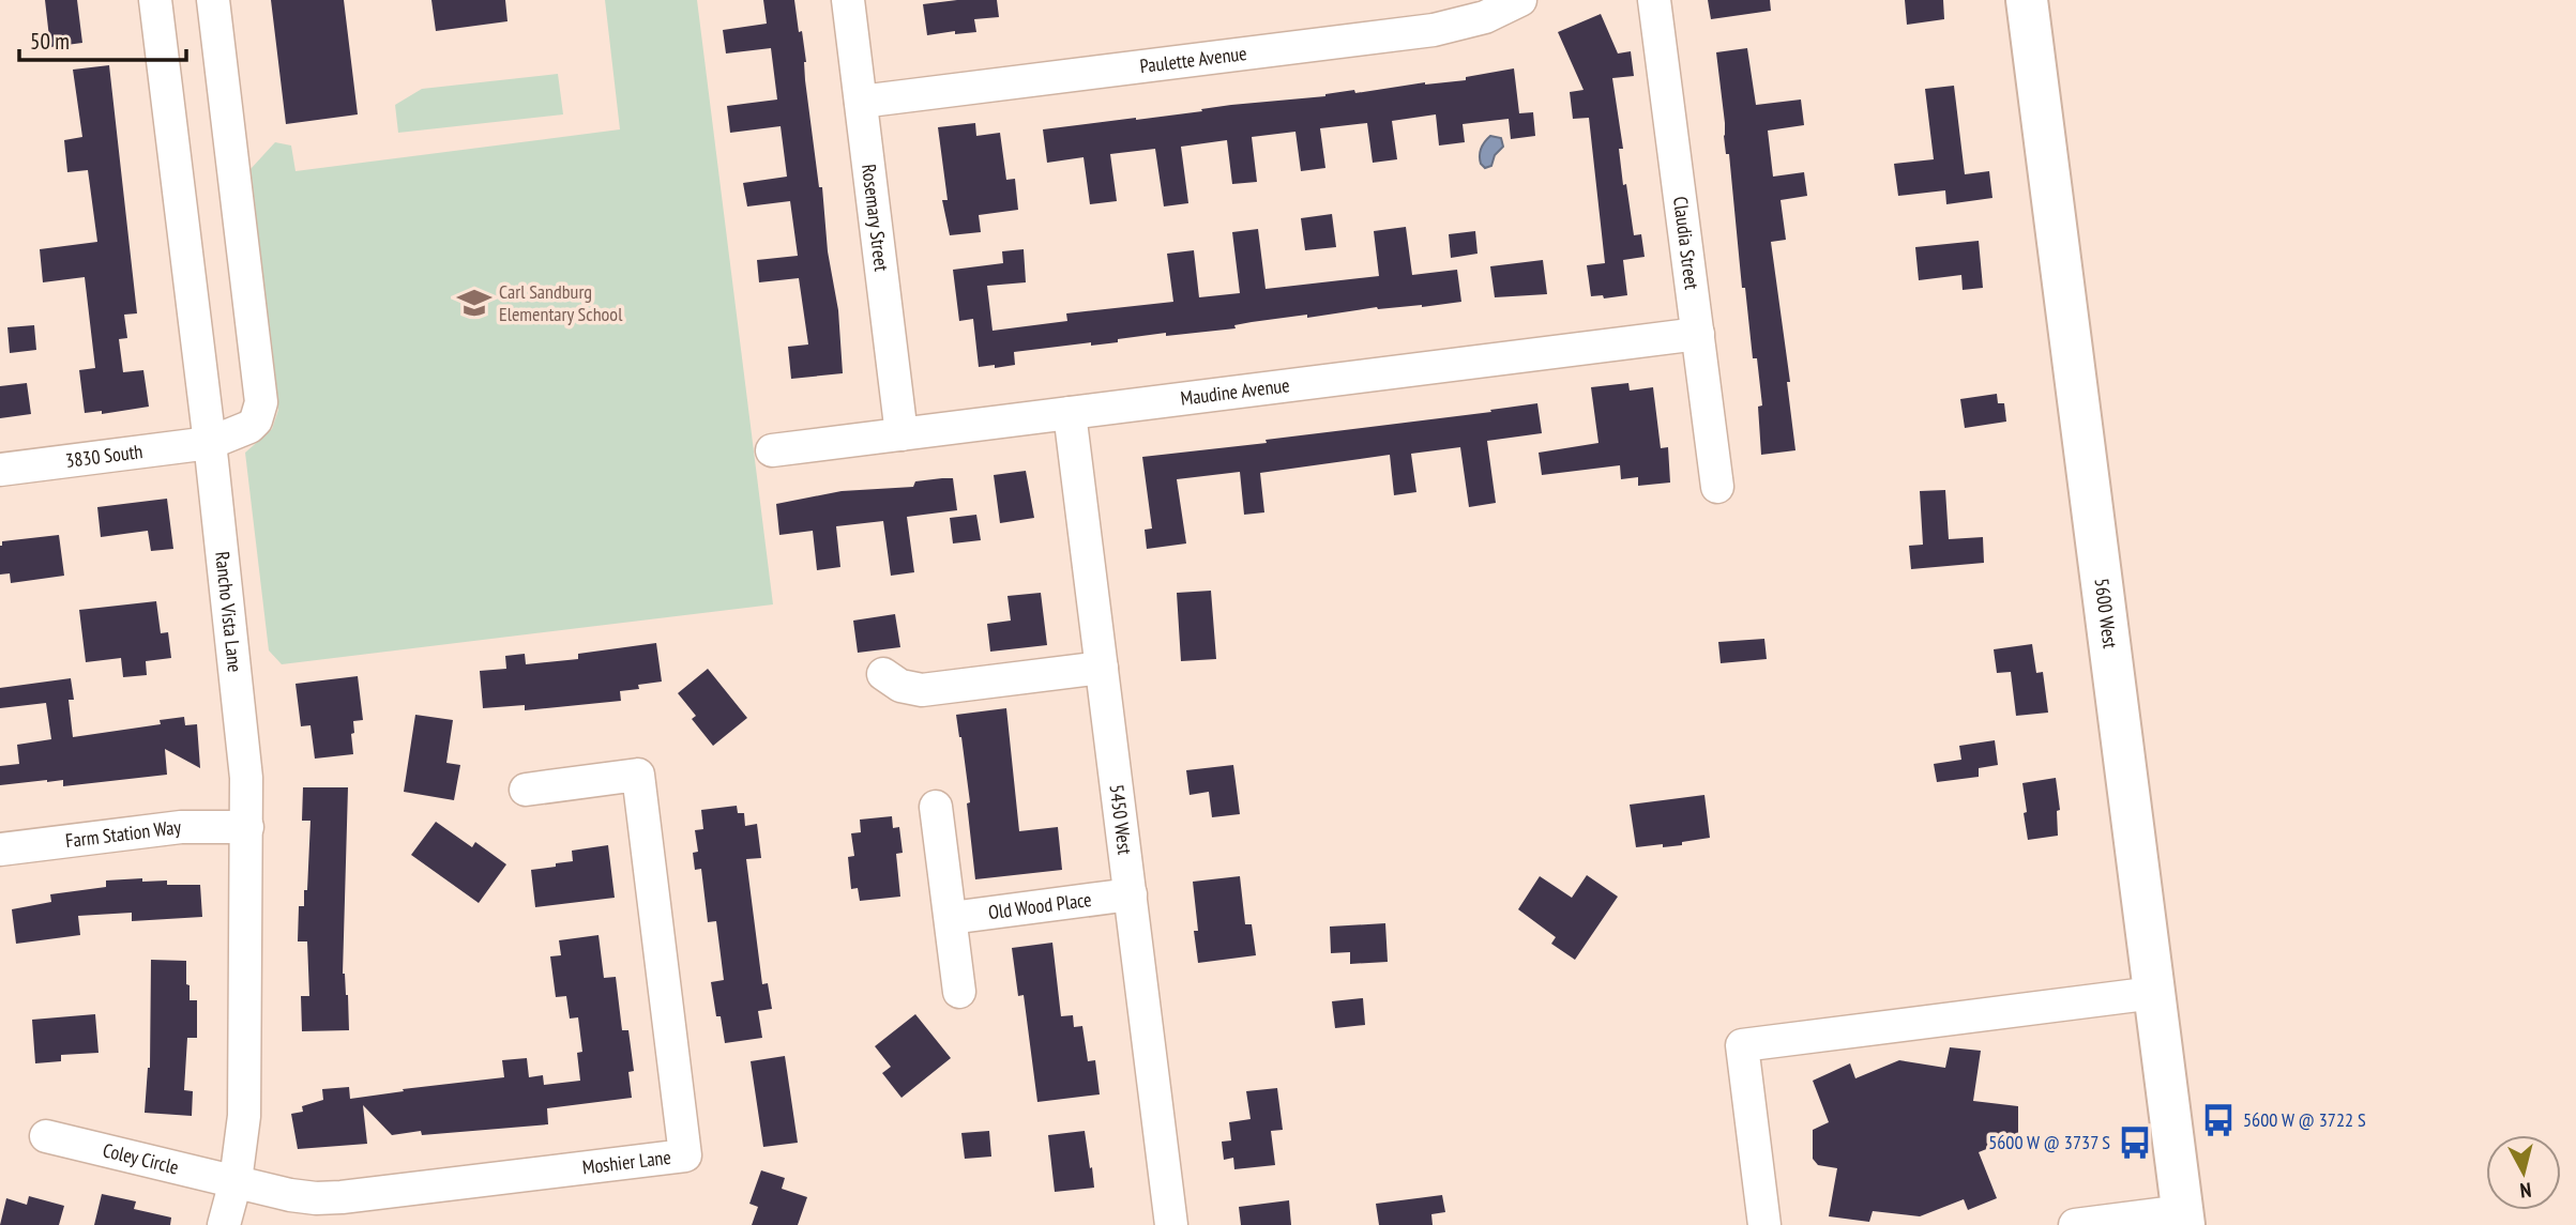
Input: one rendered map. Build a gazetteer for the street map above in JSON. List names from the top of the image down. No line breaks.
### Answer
{"streets":{"main road":["5600 West"],"street":["Paulette Avenue","Rosemary Street","Claudia Street","Maudine Avenue","3830 South","Rancho Vista Lane","5450 West","Farm Station Way","Old Wood Place","Coley Circle","Moshier Lane"]},"crossings":[["Paulette Avenue","Rosemary Street"],["Rosemary Street","Maudine Avenue"],["Claudia Street","Maudine Avenue"],["Maudine Avenue","5450 West"],["3830 South","Rancho Vista Lane"],["Rancho Vista Lane","Farm Station Way"],["Rancho Vista Lane","Coley Circle"],["Rancho Vista Lane","Moshier Lane"],["5450 West","Old Wood Place"],["Coley Circle","Moshier Lane"]],"places":{"school or university":["Carl Sandburg Elementary School"],"bus stop":["5600 W @ 3722 S","5600 W @ 3737 S"]},"scale_bar":"50 m","north":"bottom"}
